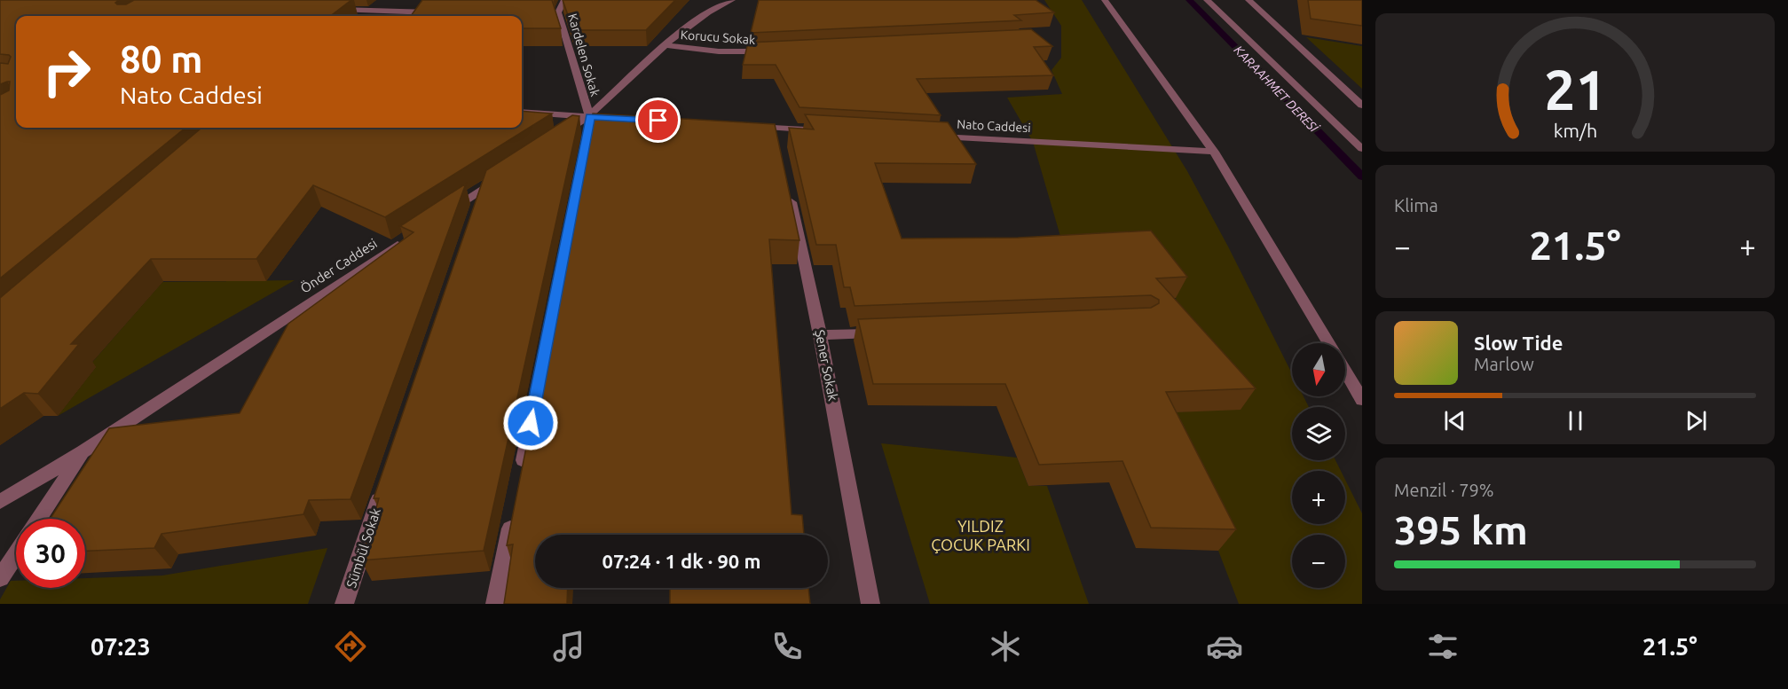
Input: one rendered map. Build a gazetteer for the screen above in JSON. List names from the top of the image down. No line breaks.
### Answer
{"streets":{"street":["Korucu Sokak","Kardelen Sokak","Nato Caddesi","Önder Caddesi","Şener Sokak","Sümbül Sokak"]},"water":["KARAAHMET DERESİ"],"parks":["YILDIZ ÇOCUK PARKI"],"north":"bottom","page":{"turn":["80 m","Nato Caddesi"],"tile":["Klima",["Menzil · 79%","395 km"]],"heat":["−","21.5°","+"],"song":["Slow Tide","Marlow"],"map_buttons":["+","−"],"limit":"30","trip":"07:24 · 1 dk · 90 m","tabs":["07:23","21.5°"],"gauge":["21","km/h"]}}
